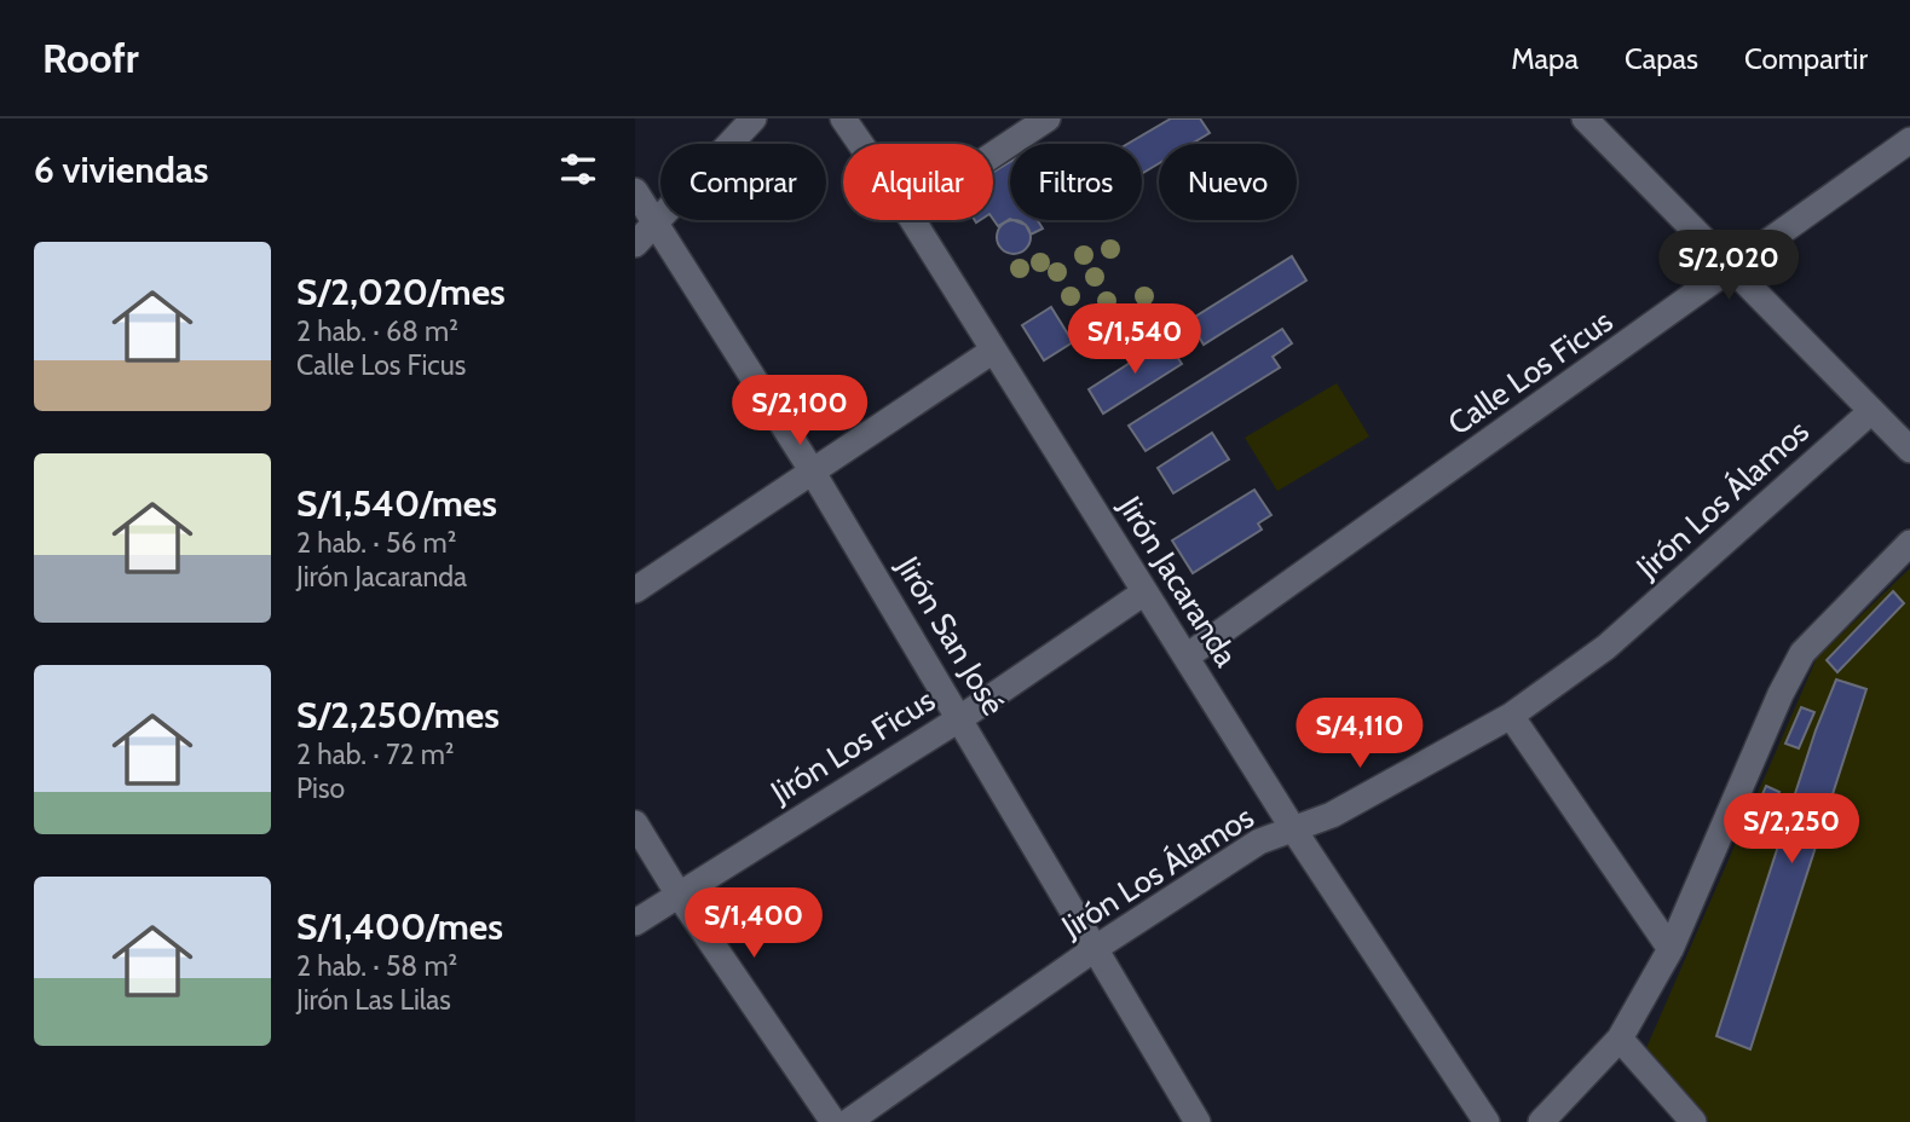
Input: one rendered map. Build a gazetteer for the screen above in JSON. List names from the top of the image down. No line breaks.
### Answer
{"streets":{"street":["Calle Los Ficus","Jirón Los Álamos","Jirón Jacaranda","Jirón San José","Jirón Los Ficus"]},"crossings":[["Calle Los Ficus","Jirón Jacaranda"],["Jirón Los Álamos","Jirón Jacaranda"],["Jirón Los Álamos","Jirón San José"],["Jirón Jacaranda","Jirón Los Ficus"],["Jirón San José","Jirón Los Ficus"]],"page":{"header":"Roofr","nav":["Mapa","Capas","Compartir"],"heading":"6 viviendas","chip":["Comprar","Alquilar","Filtros","Nuevo"],"list":[{"name":"S/2,020/mes","note":"2 hab. · 68 m² · Calle Los Ficus"},{"name":"S/1,540/mes","note":"2 hab. · 56 m² · Jirón Jacaranda"},{"name":"S/2,250/mes","note":"2 hab. · 72 m² · Piso"},{"name":"S/1,400/mes","note":"2 hab. · 58 m² · Jirón Las Lilas"}],"price":["S/2,020","S/1,540","S/2,100","S/4,110","S/2,250","S/1,400"]}}
